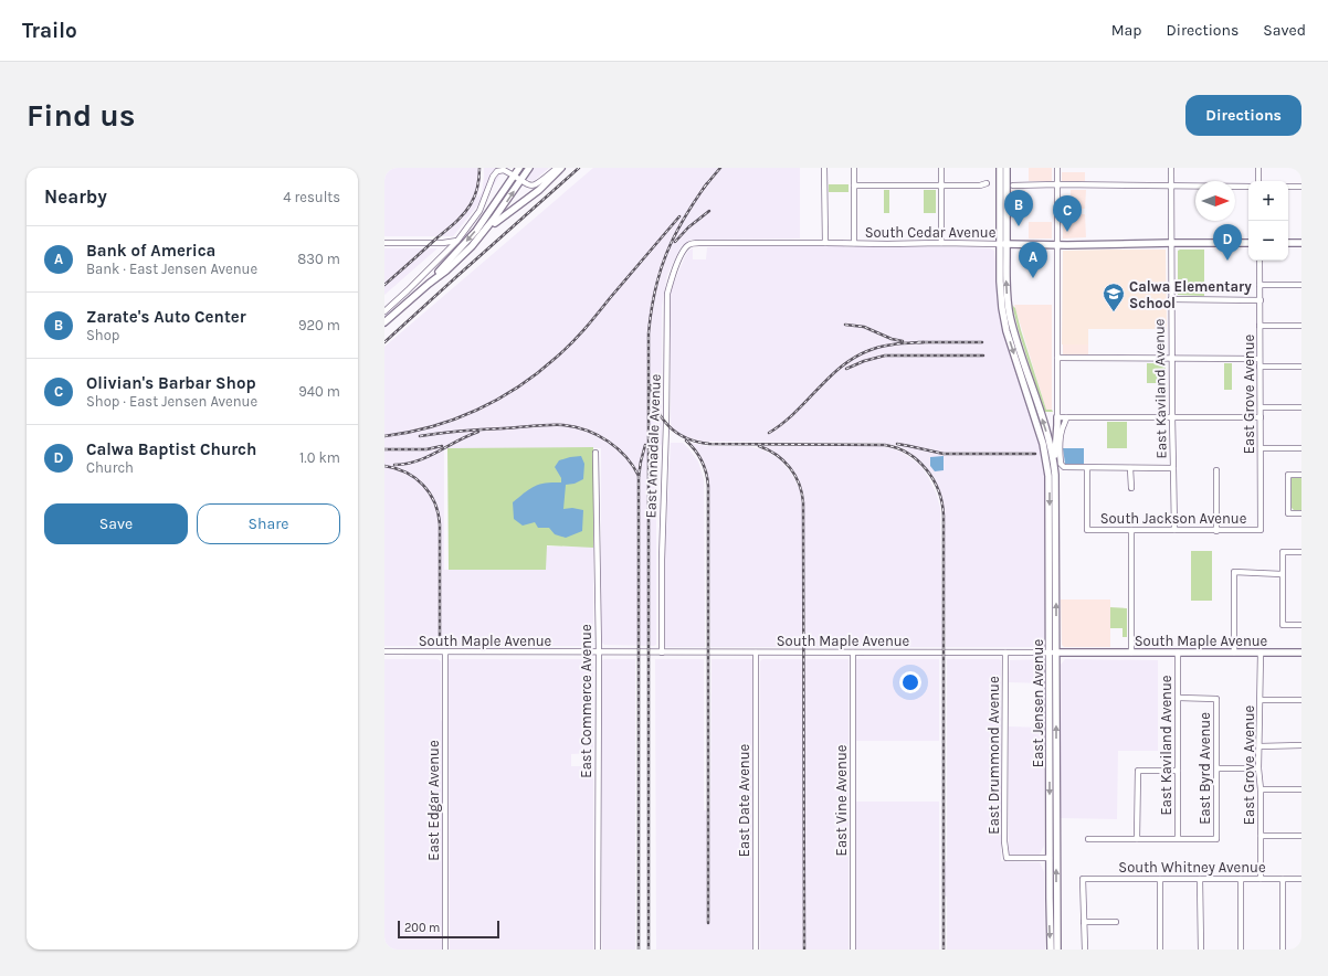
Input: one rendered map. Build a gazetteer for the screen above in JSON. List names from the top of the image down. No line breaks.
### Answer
{"streets":{"main road":["South Cedar Avenue","South Maple Avenue","East Jensen Avenue"],"street":["East Kaviland Avenue","East Grove Avenue","East Annadale Avenue","South Jackson Avenue","East Commerce Avenue","East Drummond Avenue","East Byrd Avenue","East Edgar Avenue","East Date Avenue","East Vine Avenue","South Whitney Avenue"]},"crossings":[["South Cedar Avenue","East Kaviland Avenue"],["South Cedar Avenue","East Annadale Avenue"],["South Cedar Avenue","East Jensen Avenue"],["East Kaviland Avenue","South Jackson Avenue"],["East Kaviland Avenue","South Maple Avenue"],["East Kaviland Avenue","East Byrd Avenue"],["East Grove Avenue","South Jackson Avenue"],["East Grove Avenue","South Maple Avenue"],["East Grove Avenue","South Whitney Avenue"],["East Annadale Avenue","South Maple Avenue"],["South Maple Avenue","East Commerce Avenue"],["South Maple Avenue","East Jensen Avenue"],["South Maple Avenue","East Drummond Avenue"],["South Maple Avenue","East Edgar Avenue"],["South Maple Avenue","East Date Avenue"],["South Maple Avenue","East Vine Avenue"],["East Jensen Avenue","East Drummond Avenue"]],"places":{"school or university":["Calwa Elementary School"]},"scale_bar":"200 m","north":"right","page":{"header":"Trailo","nav":["Map","Directions","Saved"],"buttons":["Directions",["Save","Share"]],"title":"Find us","heading":["Nearby","4 results"],"map_buttons":["+","−"],"pins":["B","C","D","A"],"list":[{"mark":"A","name":"Bank of America","note":"Bank · East Jensen Avenue","value":"830 m"},{"mark":"B","name":"Zarate's Auto Center","note":"Shop","value":"920 m"},{"mark":"C","name":"Olivian's Barbar Shop","note":"Shop · East Jensen Avenue","value":"940 m"},{"mark":"D","name":"Calwa Baptist Church","note":"Church","value":"1.0 km"}],"scale":"200 m"}}
